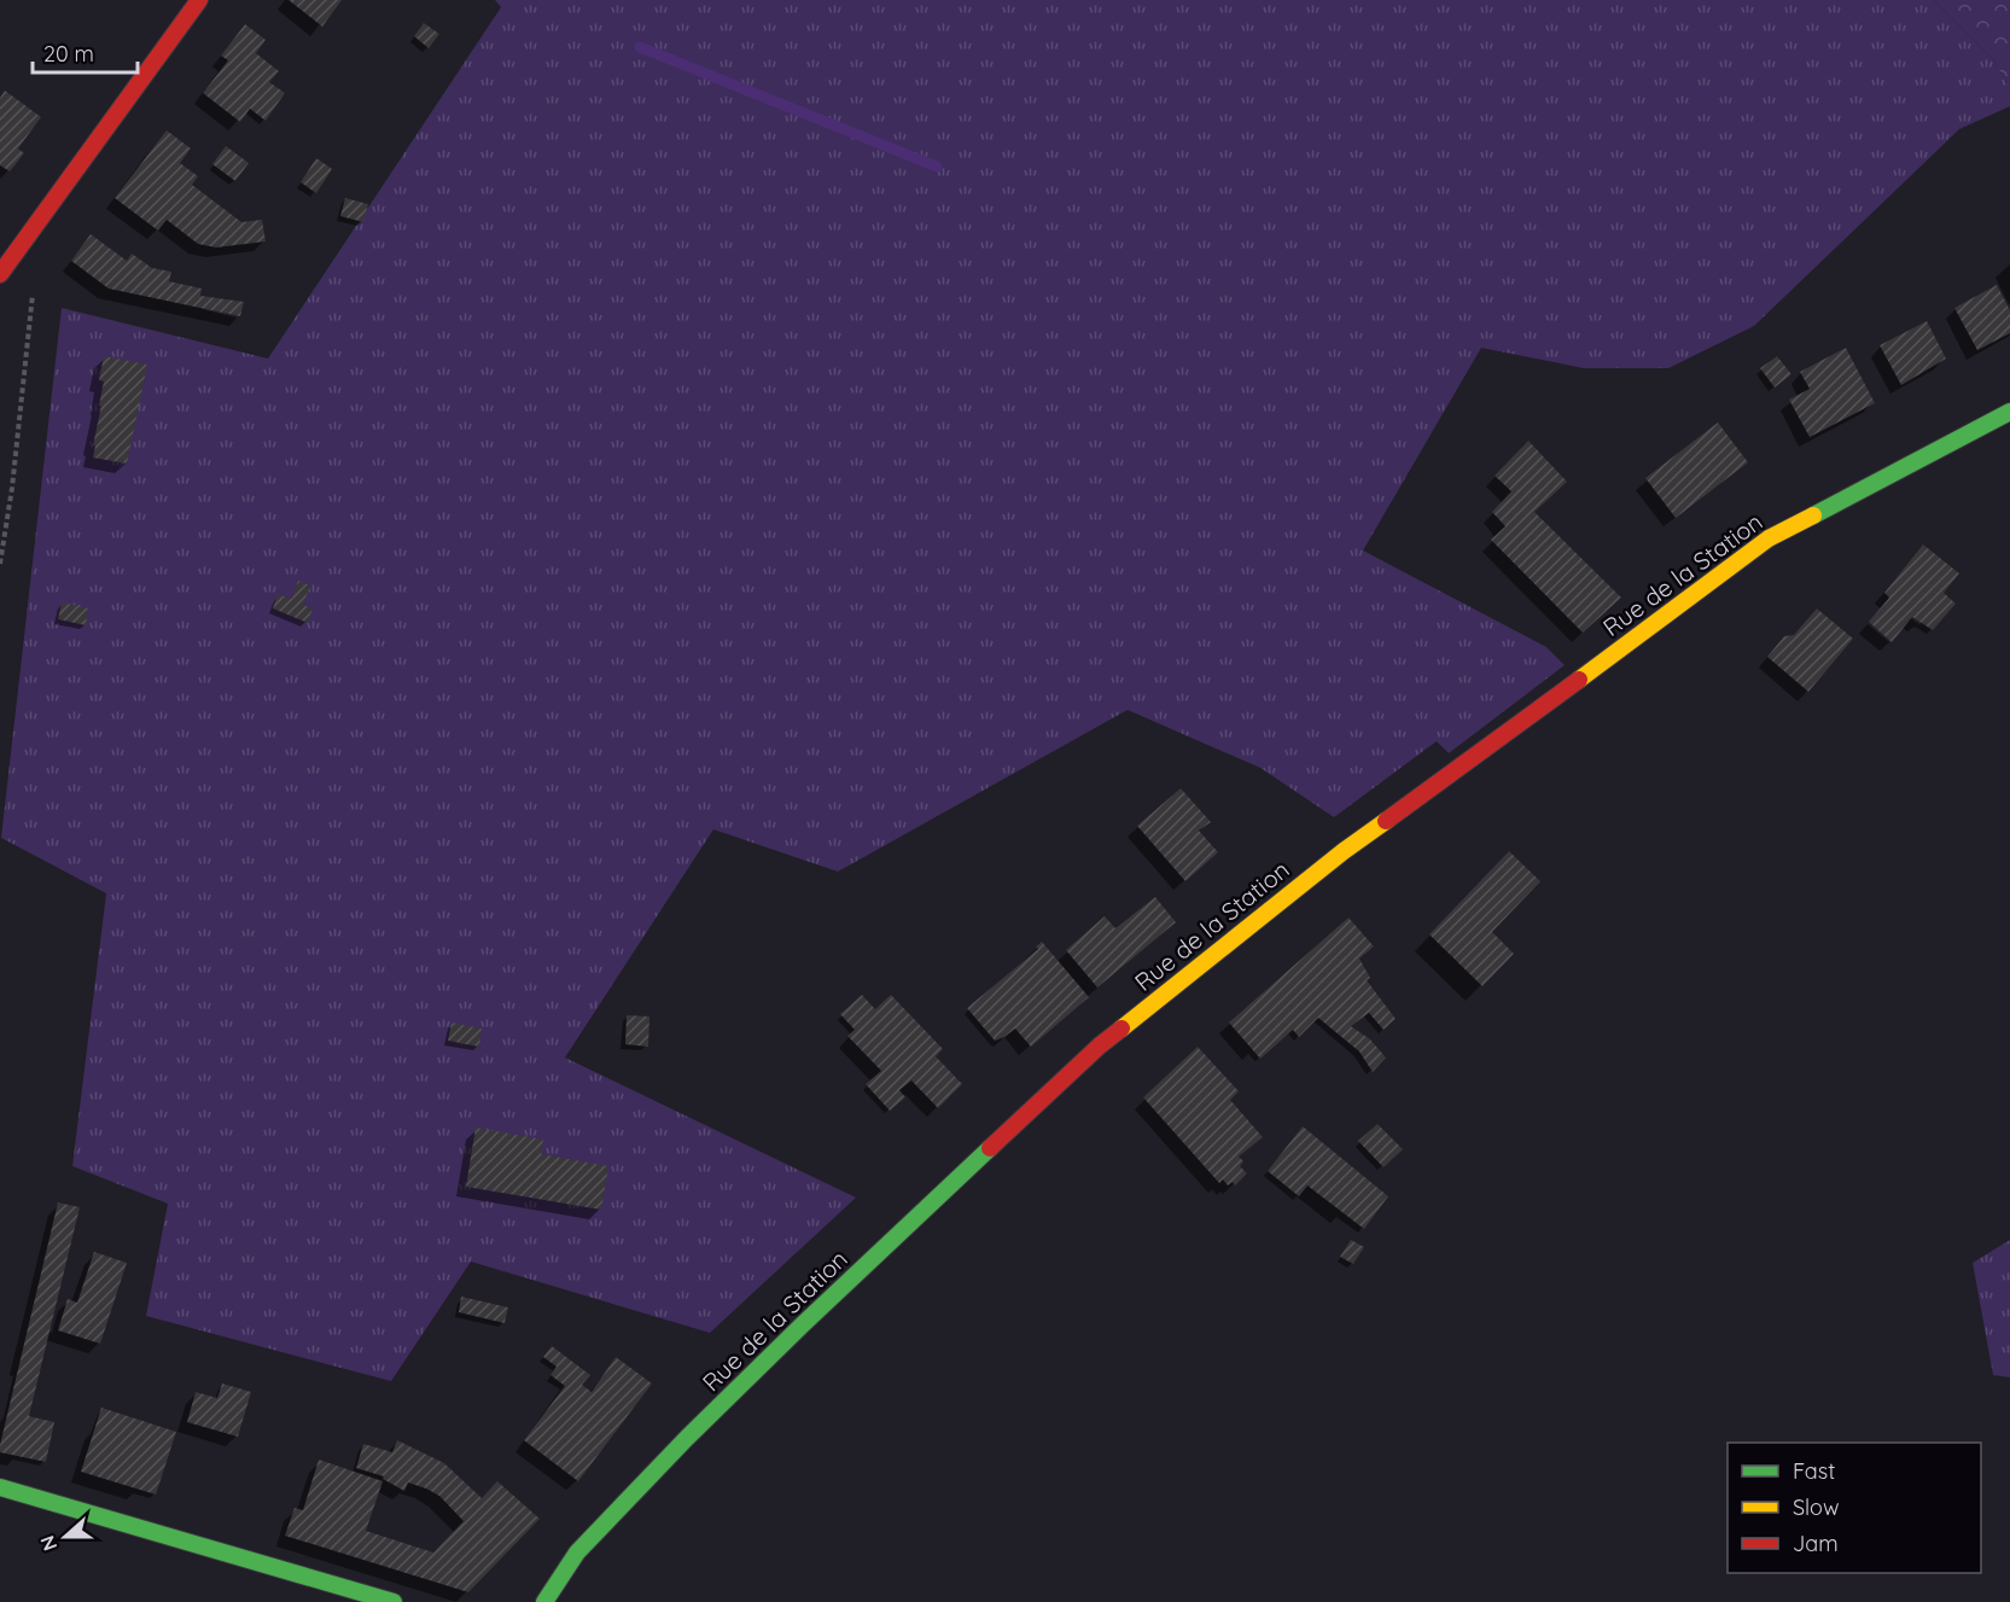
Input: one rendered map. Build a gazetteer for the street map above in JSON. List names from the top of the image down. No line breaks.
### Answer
{"streets":{"street":["Rue de la Station"]},"legend":["Fast","Slow","Jam"],"scale_bar":"20 m","north":"left"}
